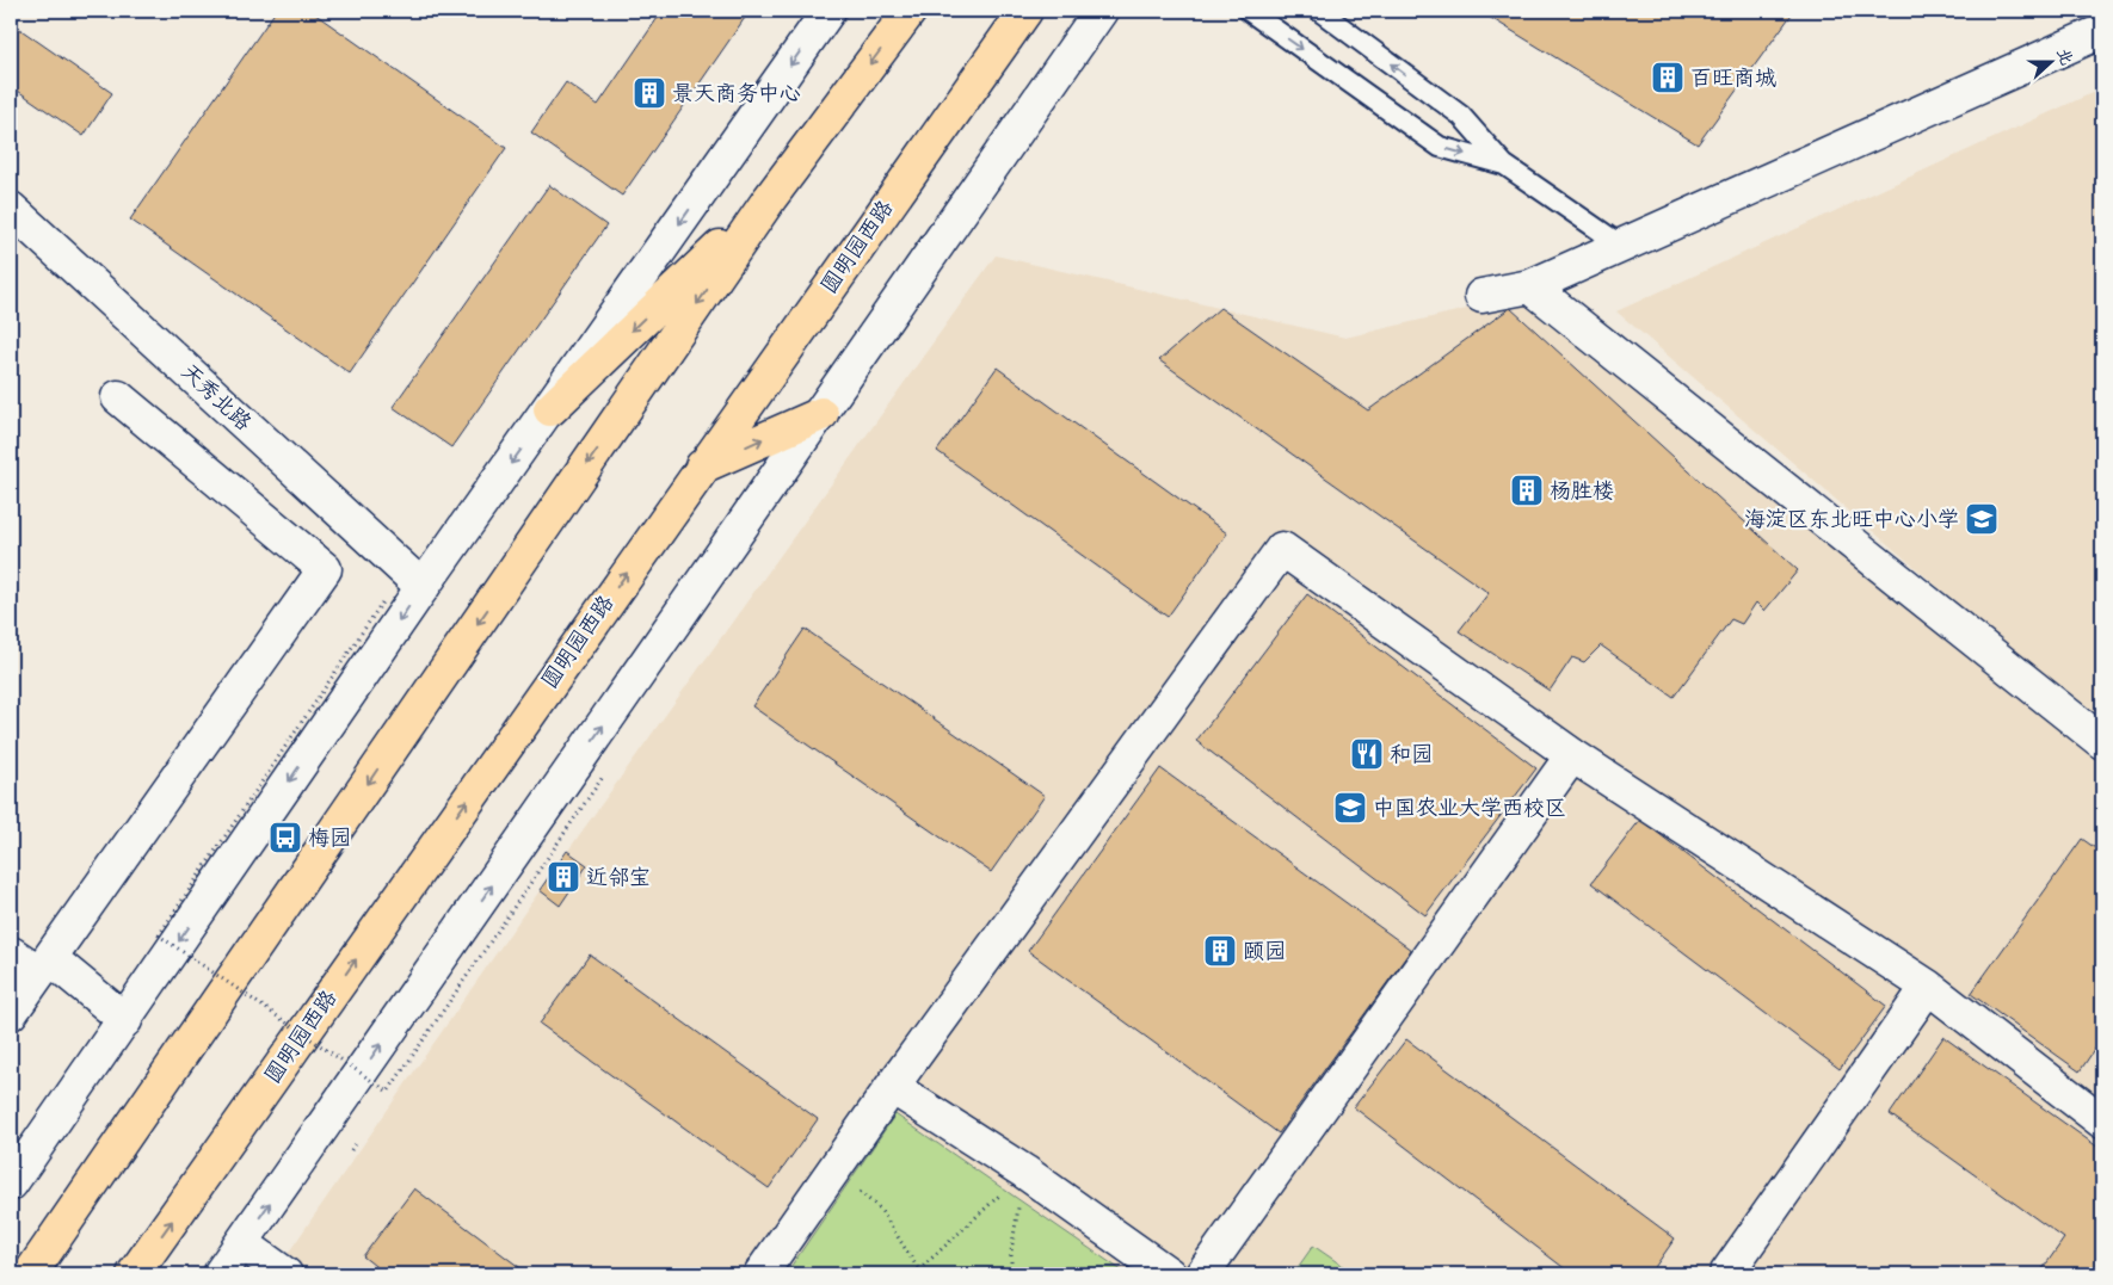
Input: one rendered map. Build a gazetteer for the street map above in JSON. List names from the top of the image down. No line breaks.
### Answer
{"streets":{"main road":["圆明园西路"],"street":["天秀北路"]},"places":{"building":["百旺商城","景天商务中心","杨胜楼","近邻宝","颐园"],"school or university":["海淀区东北旺中心小学","中国农业大学西校区"],"restaurant":["和园"],"bus stop":["梅园"]},"north":"right"}
